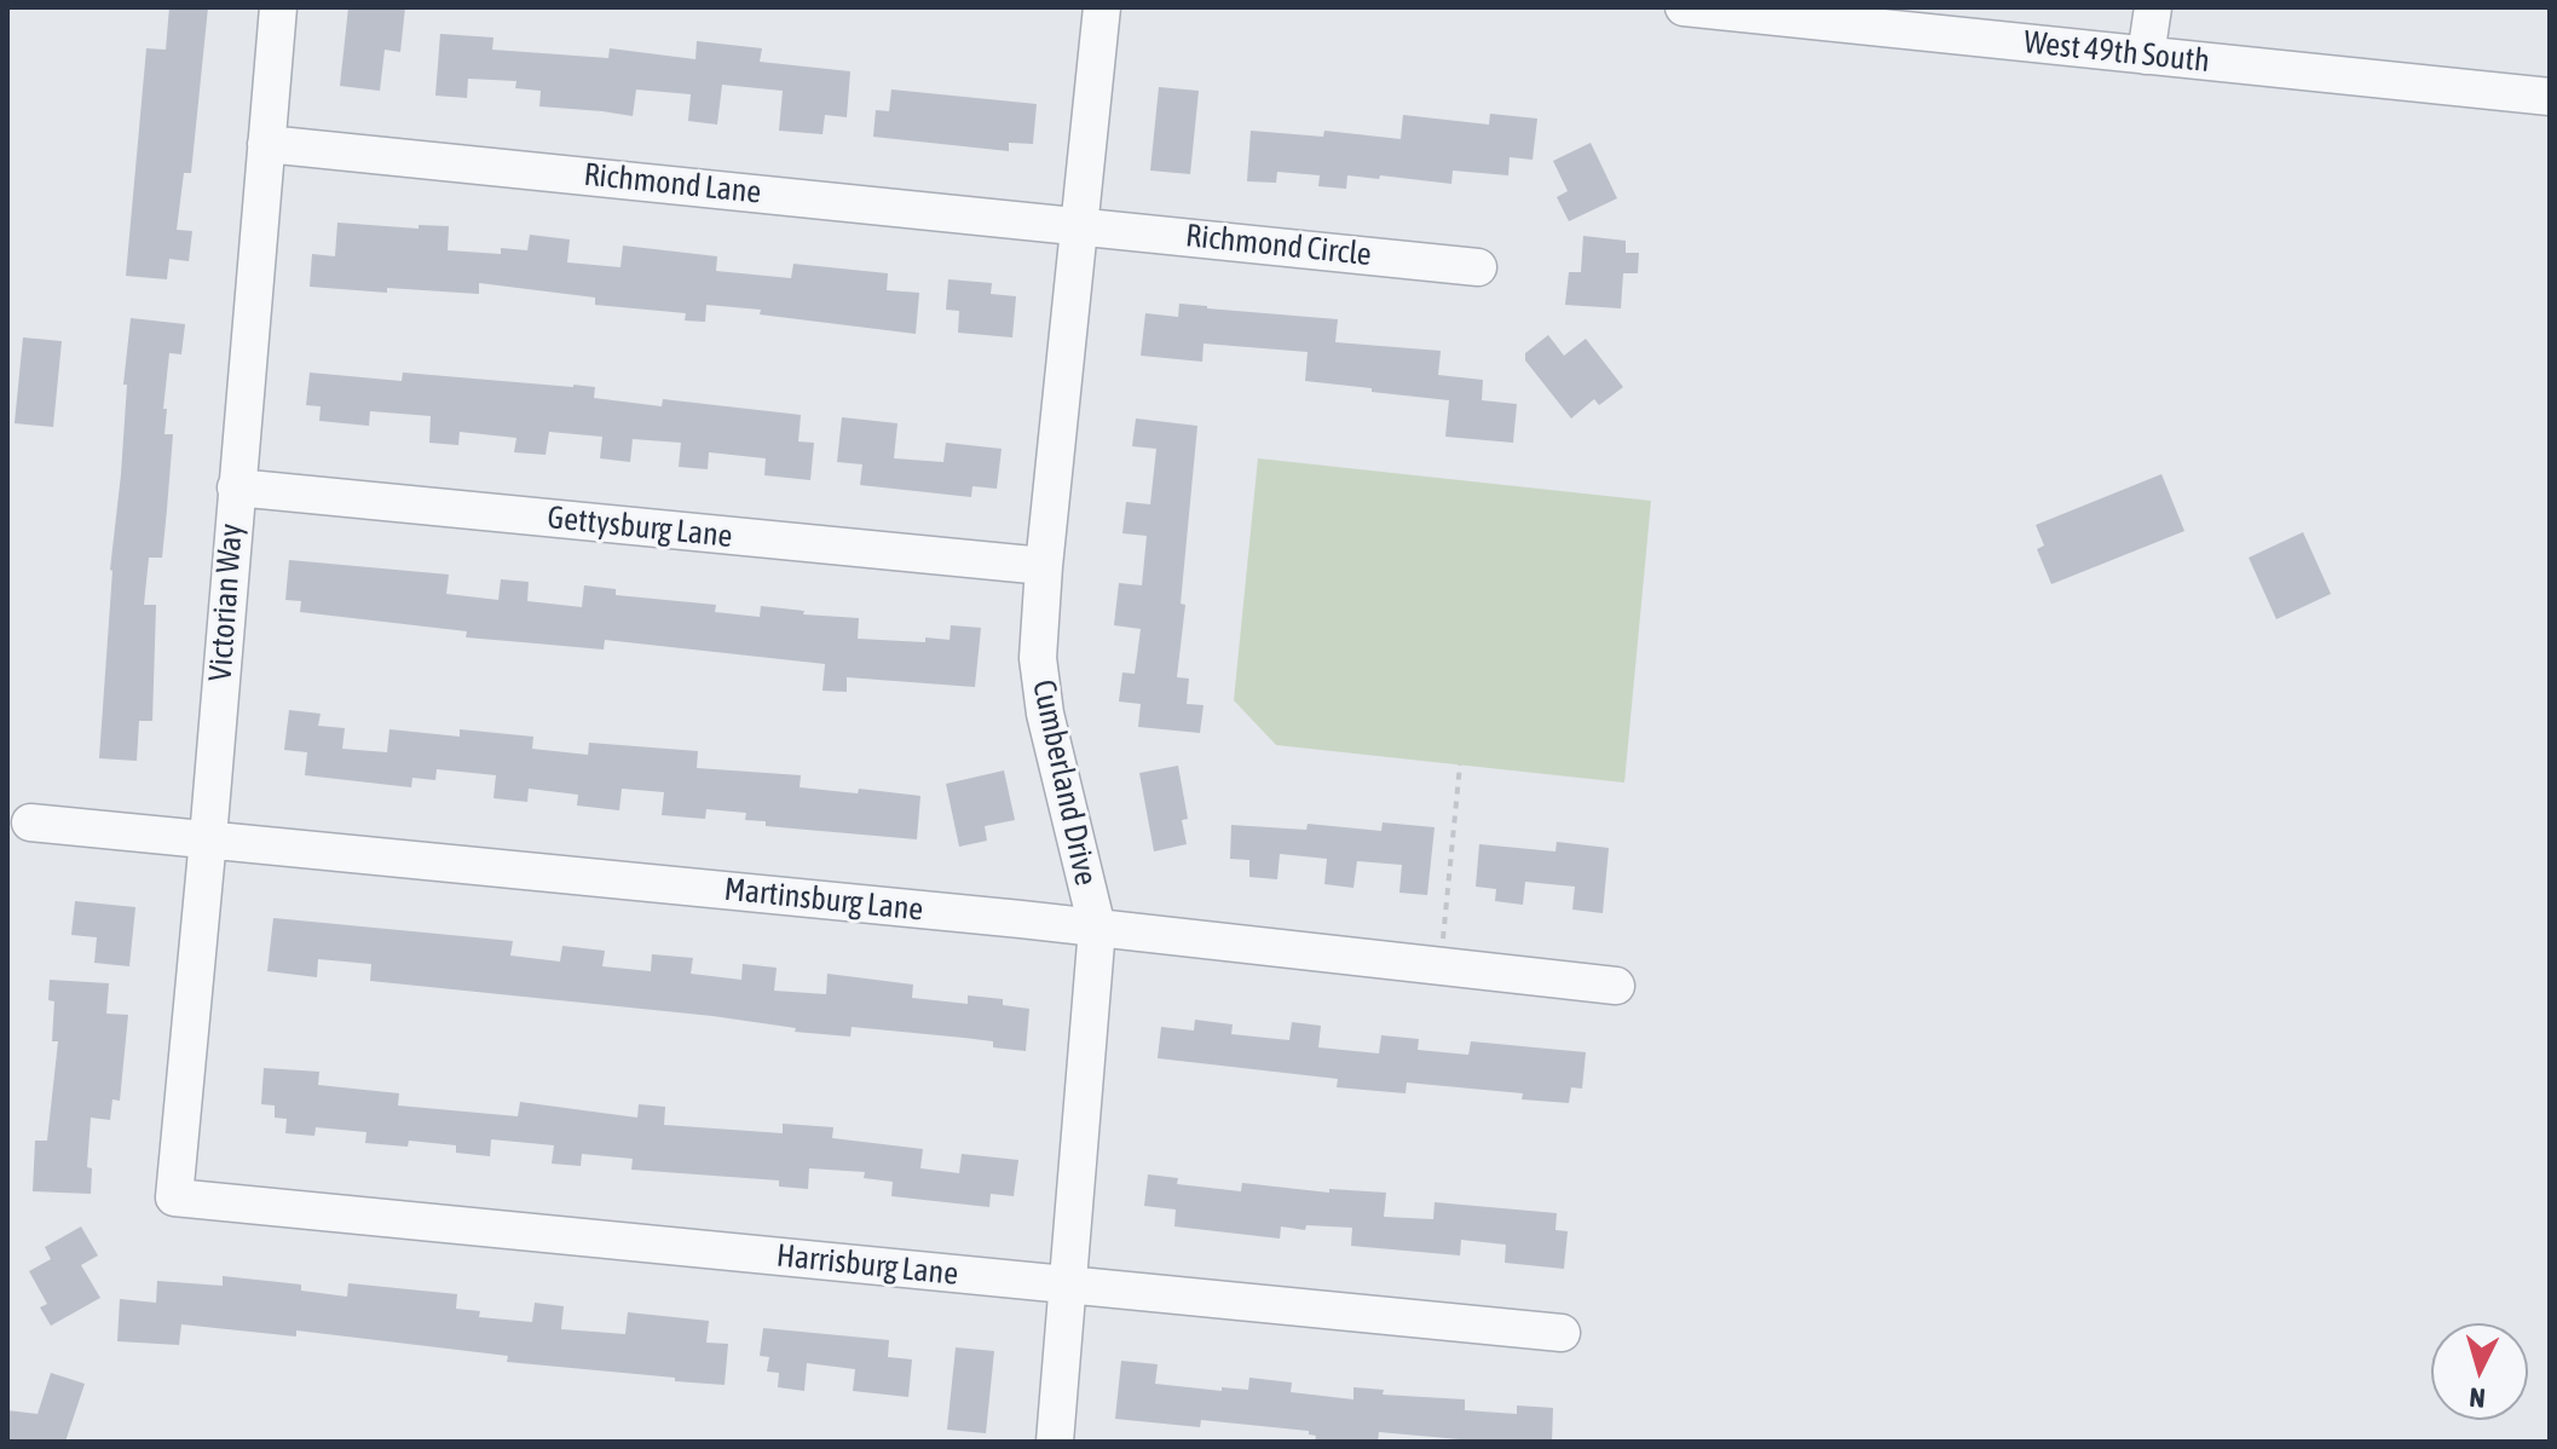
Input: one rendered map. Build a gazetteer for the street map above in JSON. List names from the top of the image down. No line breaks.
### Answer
{"streets":{"street":["West 49th South","Richmond Lane","Richmond Circle","Gettysburg Lane","Victorian Way","Cumberland Drive","Martinsburg Lane","Harrisburg Lane"]},"crossings":[["Richmond Lane","Richmond Circle"],["Richmond Lane","Victorian Way"],["Richmond Lane","Cumberland Drive"],["Richmond Circle","Cumberland Drive"],["Gettysburg Lane","Victorian Way"],["Gettysburg Lane","Cumberland Drive"],["Victorian Way","Martinsburg Lane"],["Victorian Way","Harrisburg Lane"],["Cumberland Drive","Martinsburg Lane"],["Cumberland Drive","Harrisburg Lane"]],"north":"bottom"}
